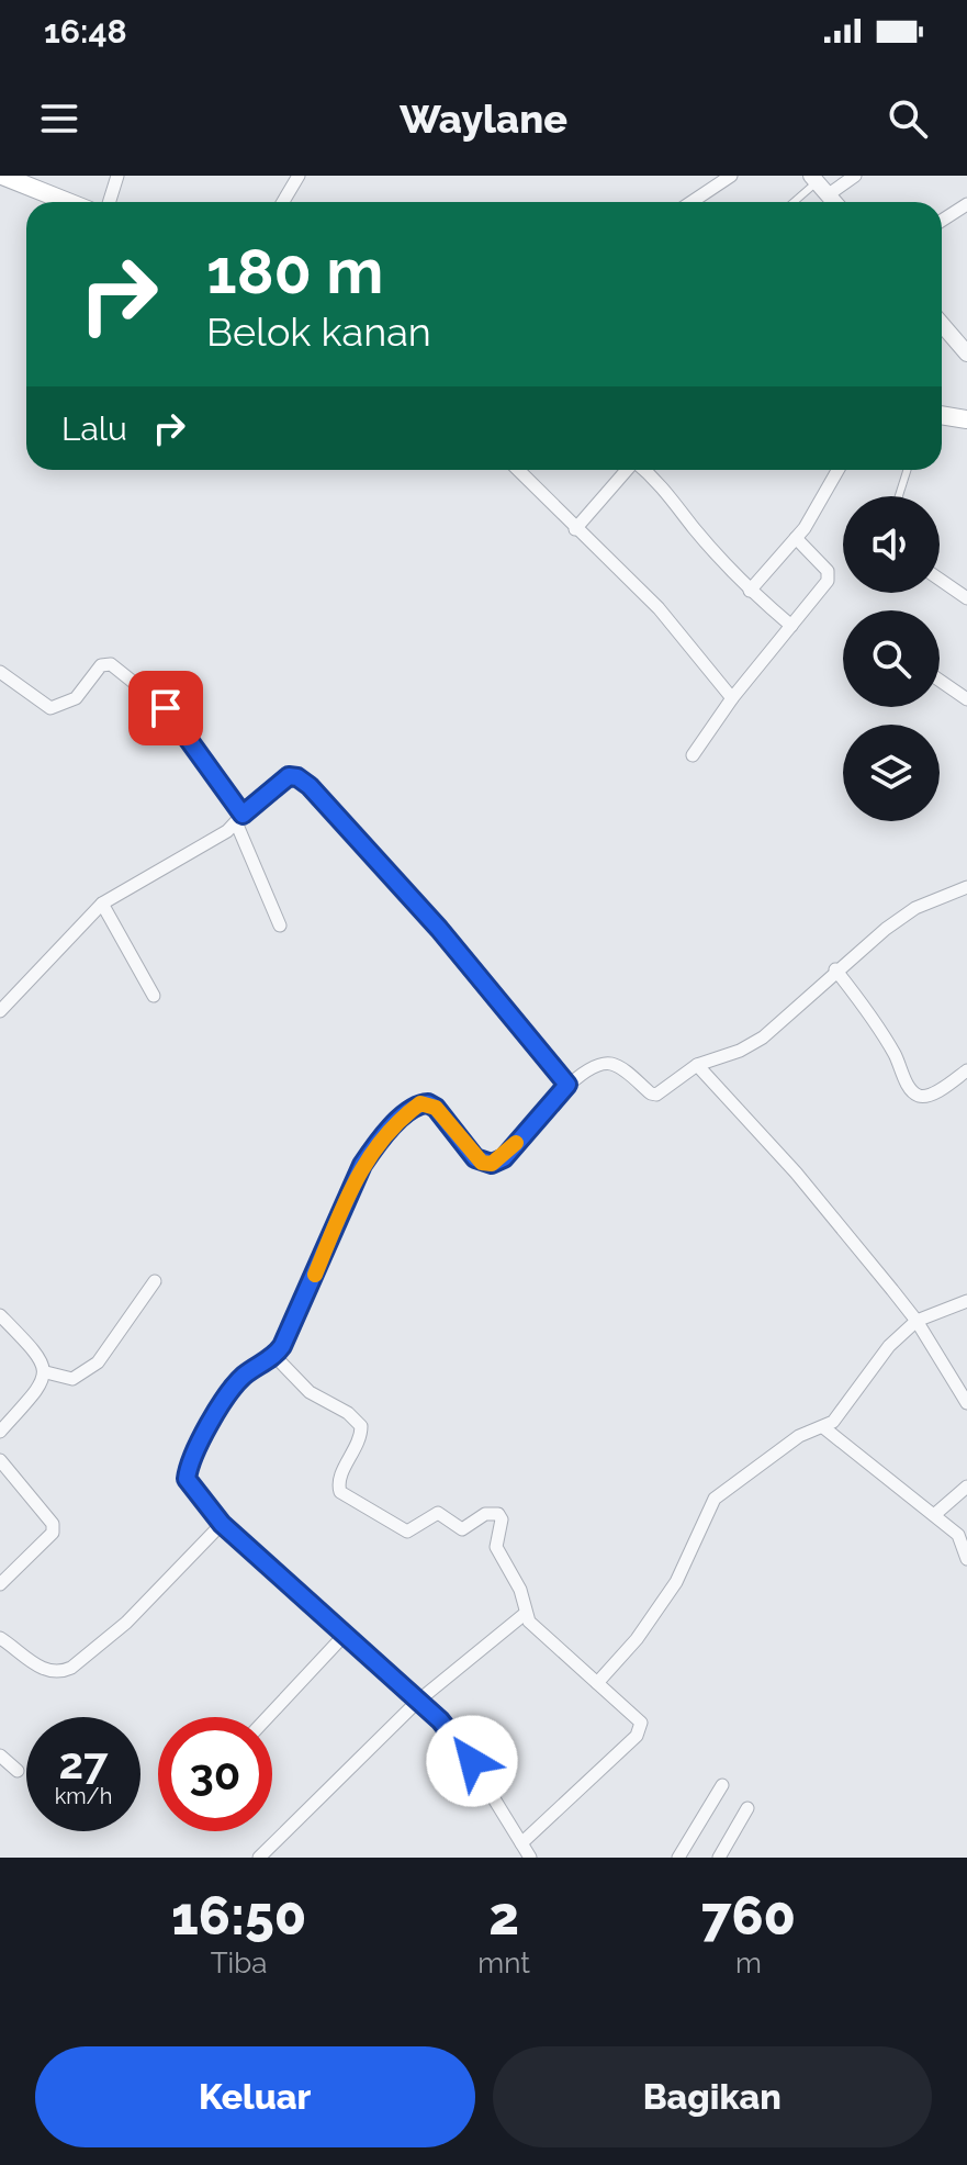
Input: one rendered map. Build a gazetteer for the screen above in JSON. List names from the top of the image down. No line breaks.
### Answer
{"page":{"status":"16:48","header":"Waylane","turn":["180 m","Belok kanan"],"then":"Lalu","speed":"27 km/h","limit":"30","eta":["16:50","Tiba","2","mnt","760","m"],"buttons":["Keluar","Bagikan"]}}
